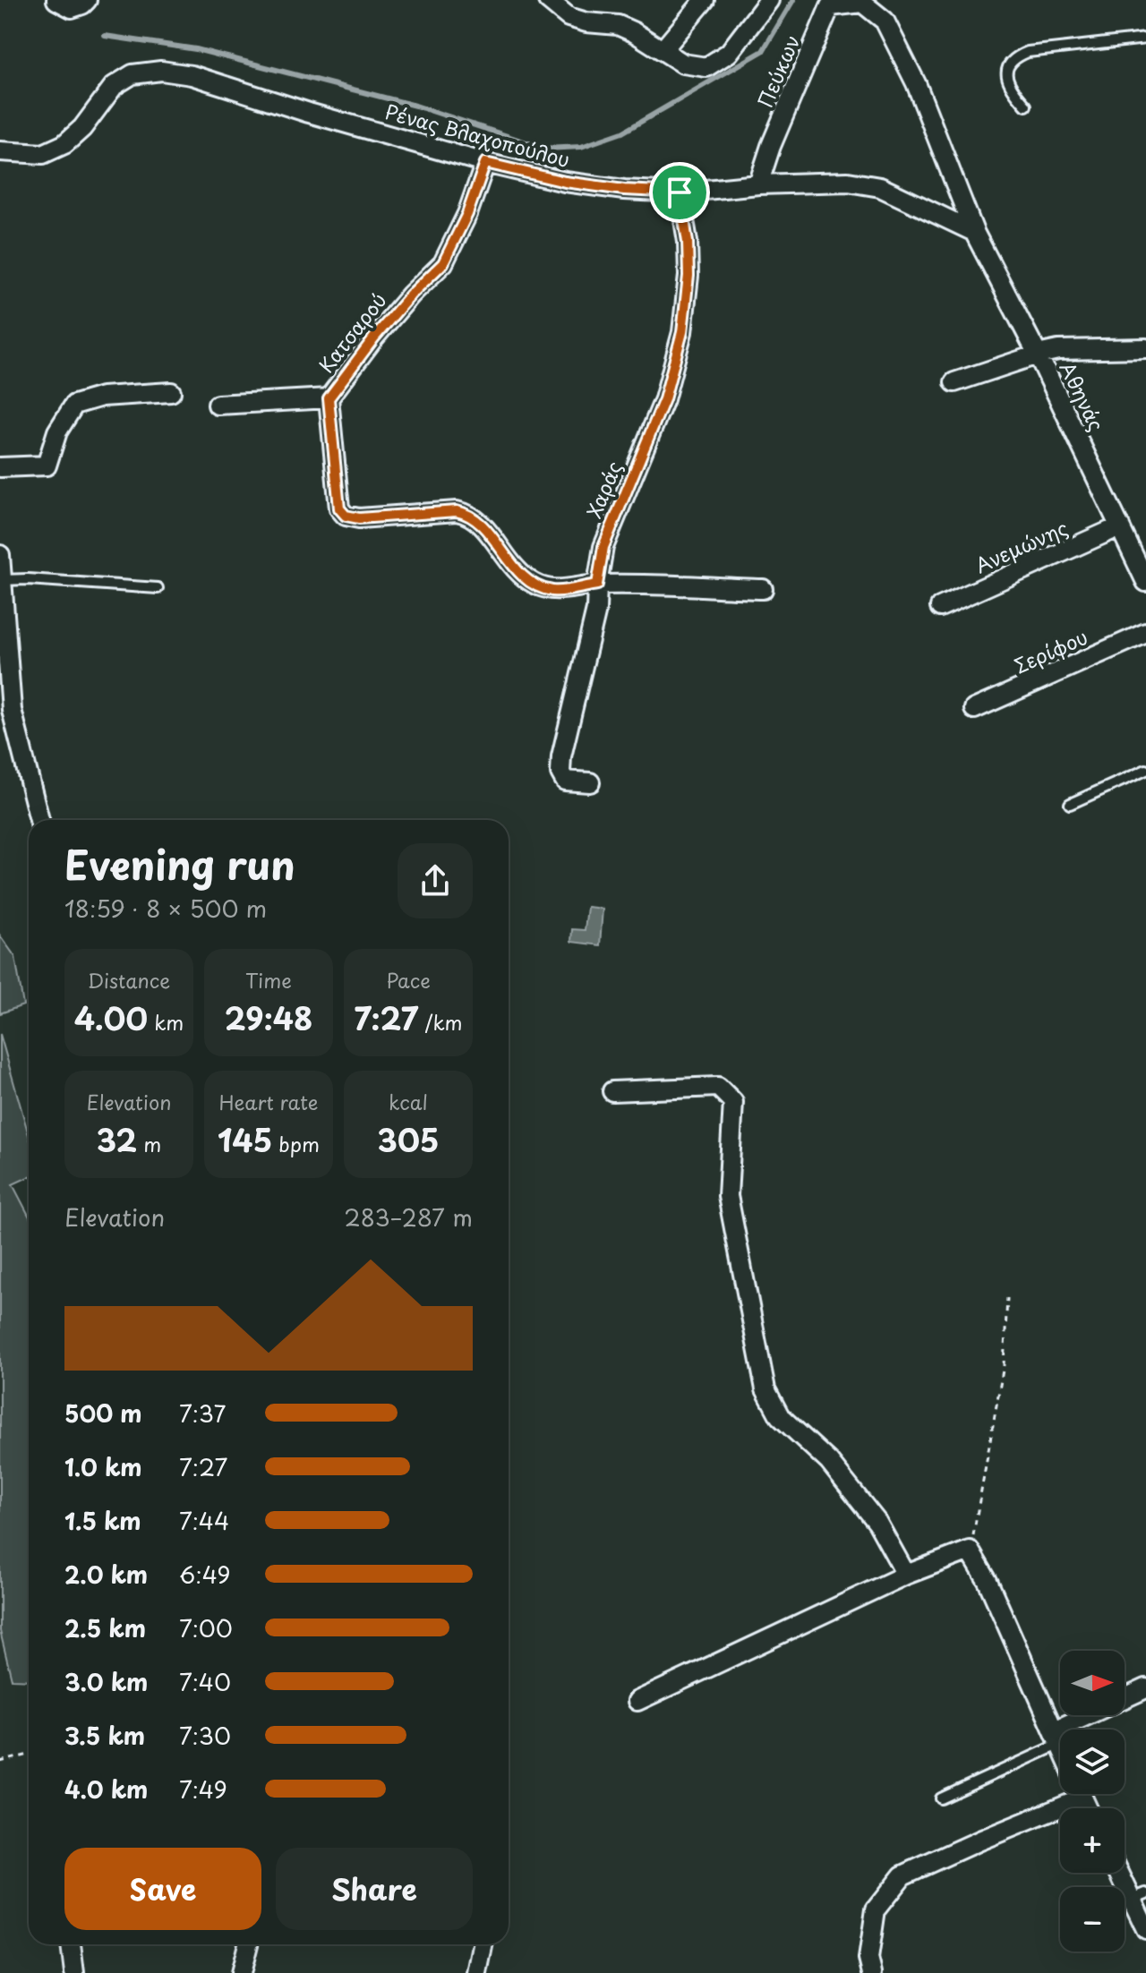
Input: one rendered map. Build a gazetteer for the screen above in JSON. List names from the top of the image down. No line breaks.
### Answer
{"streets":{"street":["Πεύκων","Ρένας Βλαχοπούλου","Κατσαρού","Αθηνάς","Χαράς","Ανεμώνης","Σερίφου"]},"crossings":[["Πεύκων","Ρένας Βλαχοπούλου"],["Πεύκων","Αθηνάς"],["Ρένας Βλαχοπούλου","Κατσαρού"],["Ρένας Βλαχοπούλου","Αθηνάς"],["Ρένας Βλαχοπούλου","Χαράς"],["Αθηνάς","Ανεμώνης"]],"north":"right","page":{"heading":["Evening run","18:59 · 8 × 500 m"],"stats":[["Distance","4.00 km"],["Time","29:48"],["Pace","7:27 /km"],["Elevation","32 m"],["Heart rate","145 bpm"],["kcal","305"]],"chart":["Elevation","283–287 m"],"list":[{"name":"500 m","note":"7:37"},{"name":"1.0 km","note":"7:27"},{"name":"1.5 km","note":"7:44"},{"name":"2.0 km","note":"6:49"},{"name":"2.5 km","note":"7:00"},{"name":"3.0 km","note":"7:40"},{"name":"3.5 km","note":"7:30"},{"name":"4.0 km","note":"7:49"}],"map_buttons":["+","−"],"buttons":["Save","Share"]}}
